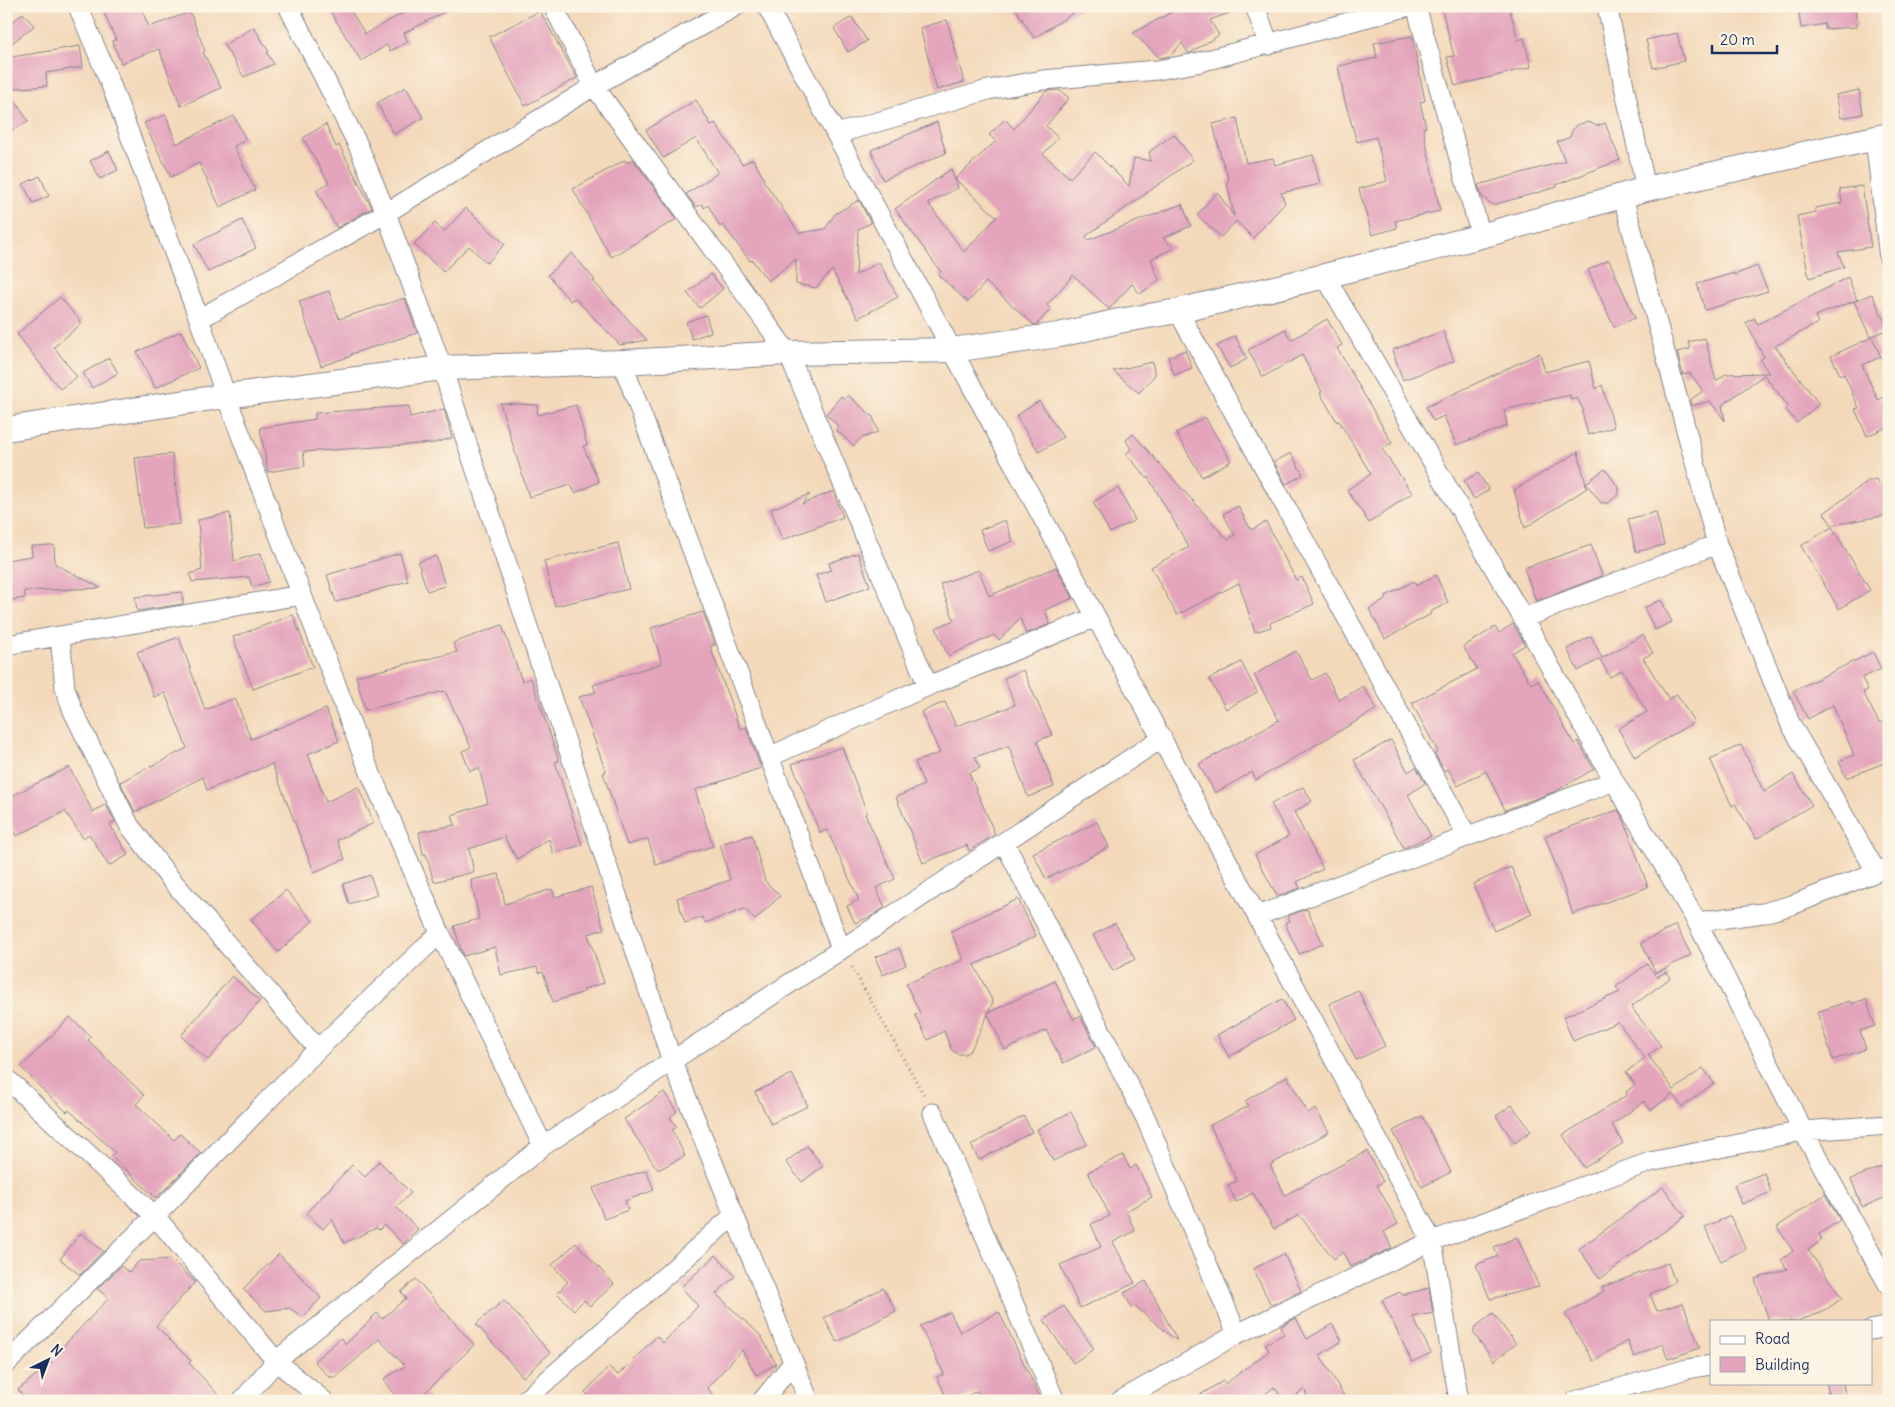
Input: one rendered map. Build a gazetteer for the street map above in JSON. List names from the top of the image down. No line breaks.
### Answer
{"legend":["Road","Building"],"scale_bar":"20 m","north":"top right"}
